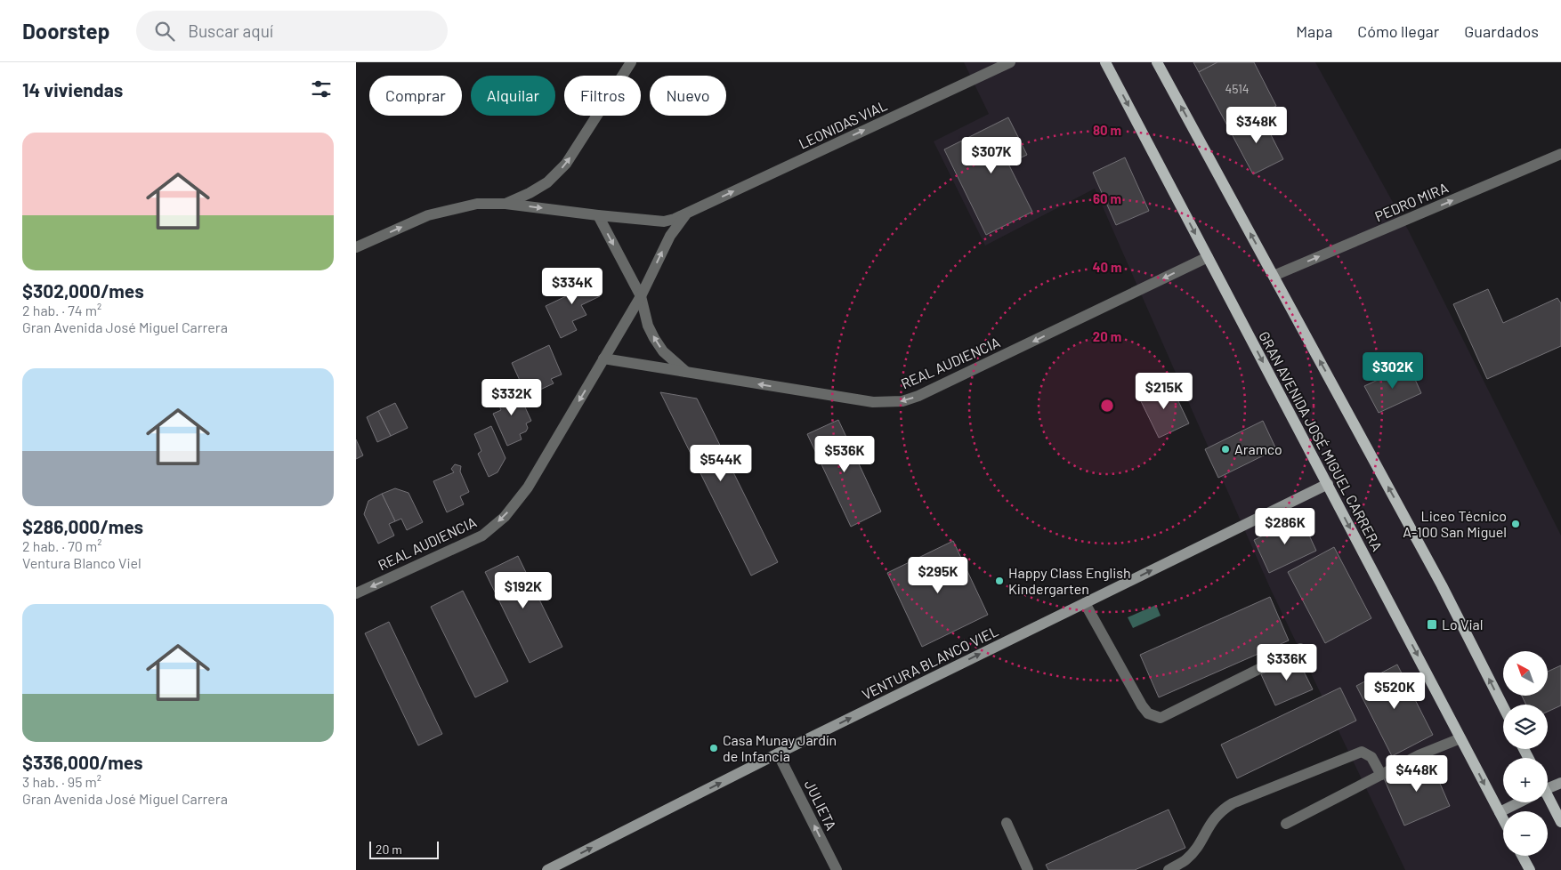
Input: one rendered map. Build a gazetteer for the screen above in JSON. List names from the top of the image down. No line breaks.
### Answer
{"streets":{"main road":["GRAN AVENIDA JOSÉ MIGUEL CARRERA"],"street":["LEONIDAS VIAL","PEDRO MIRA","REAL AUDIENCIA","VENTURA BLANCO VIEL","JULIETA"]},"crossings":[["LEONIDAS VIAL","REAL AUDIENCIA"],["REAL AUDIENCIA","GRAN AVENIDA JOSÉ MIGUEL CARRERA"],["GRAN AVENIDA JOSÉ MIGUEL CARRERA","VENTURA BLANCO VIEL"],["VENTURA BLANCO VIEL","JULIETA"]],"one_way":["LEONIDAS VIAL","PEDRO MIRA","REAL AUDIENCIA","VENTURA BLANCO VIEL","JULIETA"],"places":{"other":["Aramco","Liceo Técnico A-100 San Miguel","Happy Class English Kindergarten","Casa Munay Jardín de Infancia"],"transit":["Lo Vial"]},"house_numbers":["4514"],"scale_bar":"20 m","north":"top left","page":{"header":"Doorstep","search":"Buscar aquí","nav":["Mapa","Cómo llegar","Guardados"],"heading":"14 viviendas","chip":["Comprar","Alquilar","Filtros","Nuevo"],"price":["$348K","$307K","$334K","$302K","$215K","$332K","$536K","$544K","$286K","$295K","$192K","$336K","$520K","$448K"],"list":[{"name":"$302,000/mes","note":"2 hab. · 74 m² · Gran Avenida José Miguel Carrera"},{"name":"$286,000/mes","note":"2 hab. · 70 m² · Ventura Blanco Viel"},{"name":"$336,000/mes","note":"3 hab. · 95 m² · Gran Avenida José Miguel Carrera"}],"map_buttons":["+","−"],"scale":"20 m"},"rings":["80 m","60 m","40 m","20 m"]}
